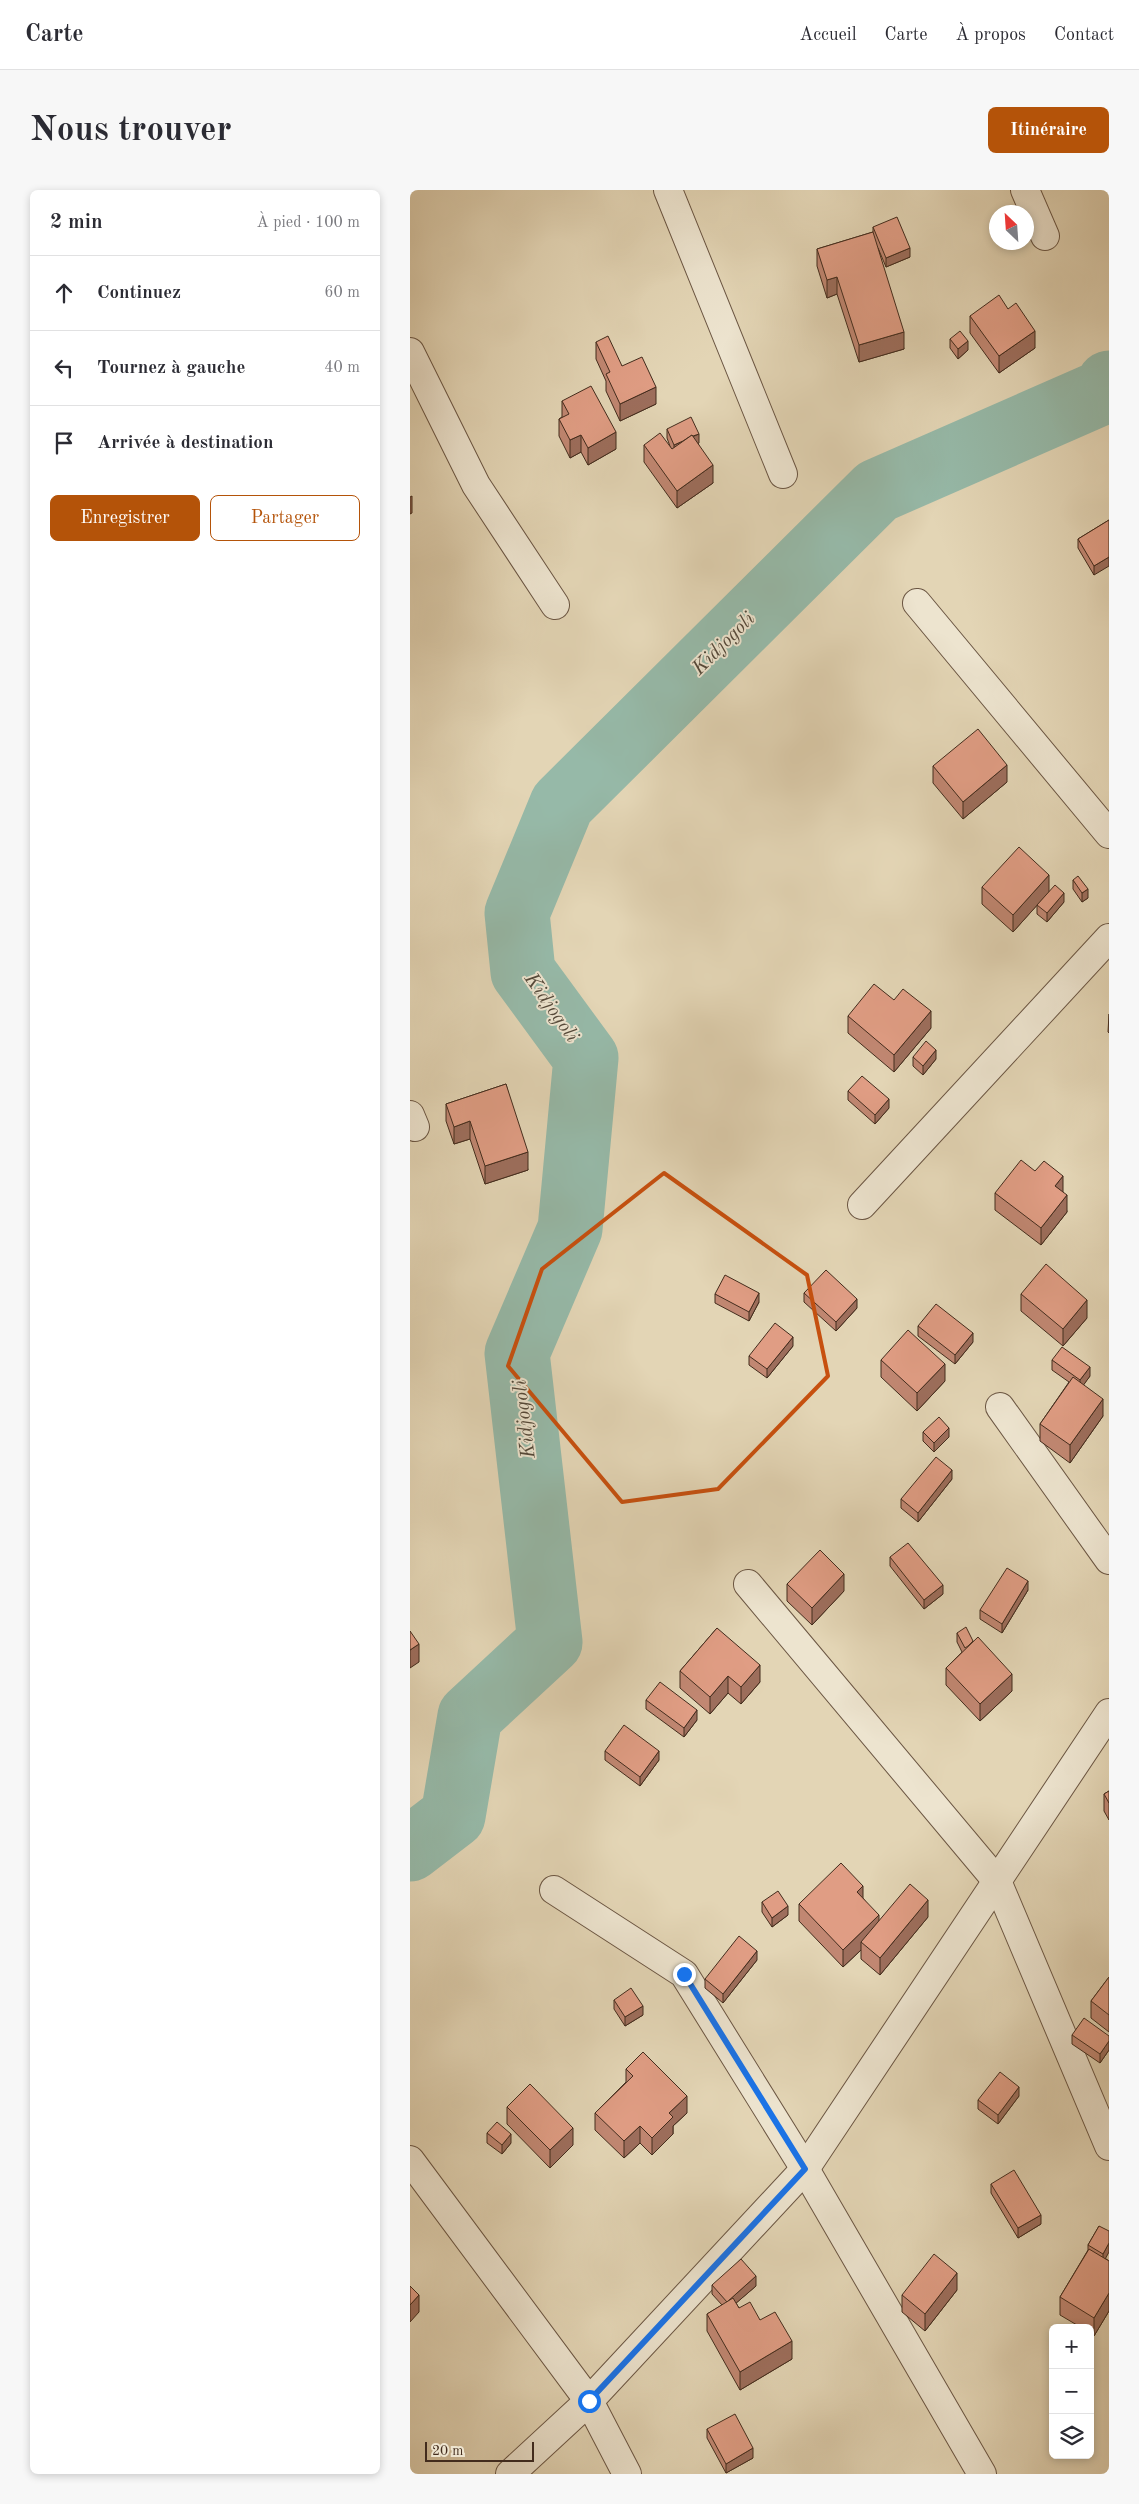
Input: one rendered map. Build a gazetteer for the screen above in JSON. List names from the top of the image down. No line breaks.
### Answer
{"water":["Kidjogoli"],"scale_bar":"20 m","north":"top left","page":{"header":"Carte","nav":["Accueil","Carte","À propos","Contact"],"buttons":["Itinéraire",["Enregistrer","Partager"]],"title":"Nous trouver","heading":["2 min","À pied · 100 m"],"list":[["Continuez","60 m"],["Tournez à gauche","40 m"],"Arrivée à destination"],"map_buttons":["+","−"],"scale":"20 m"}}
